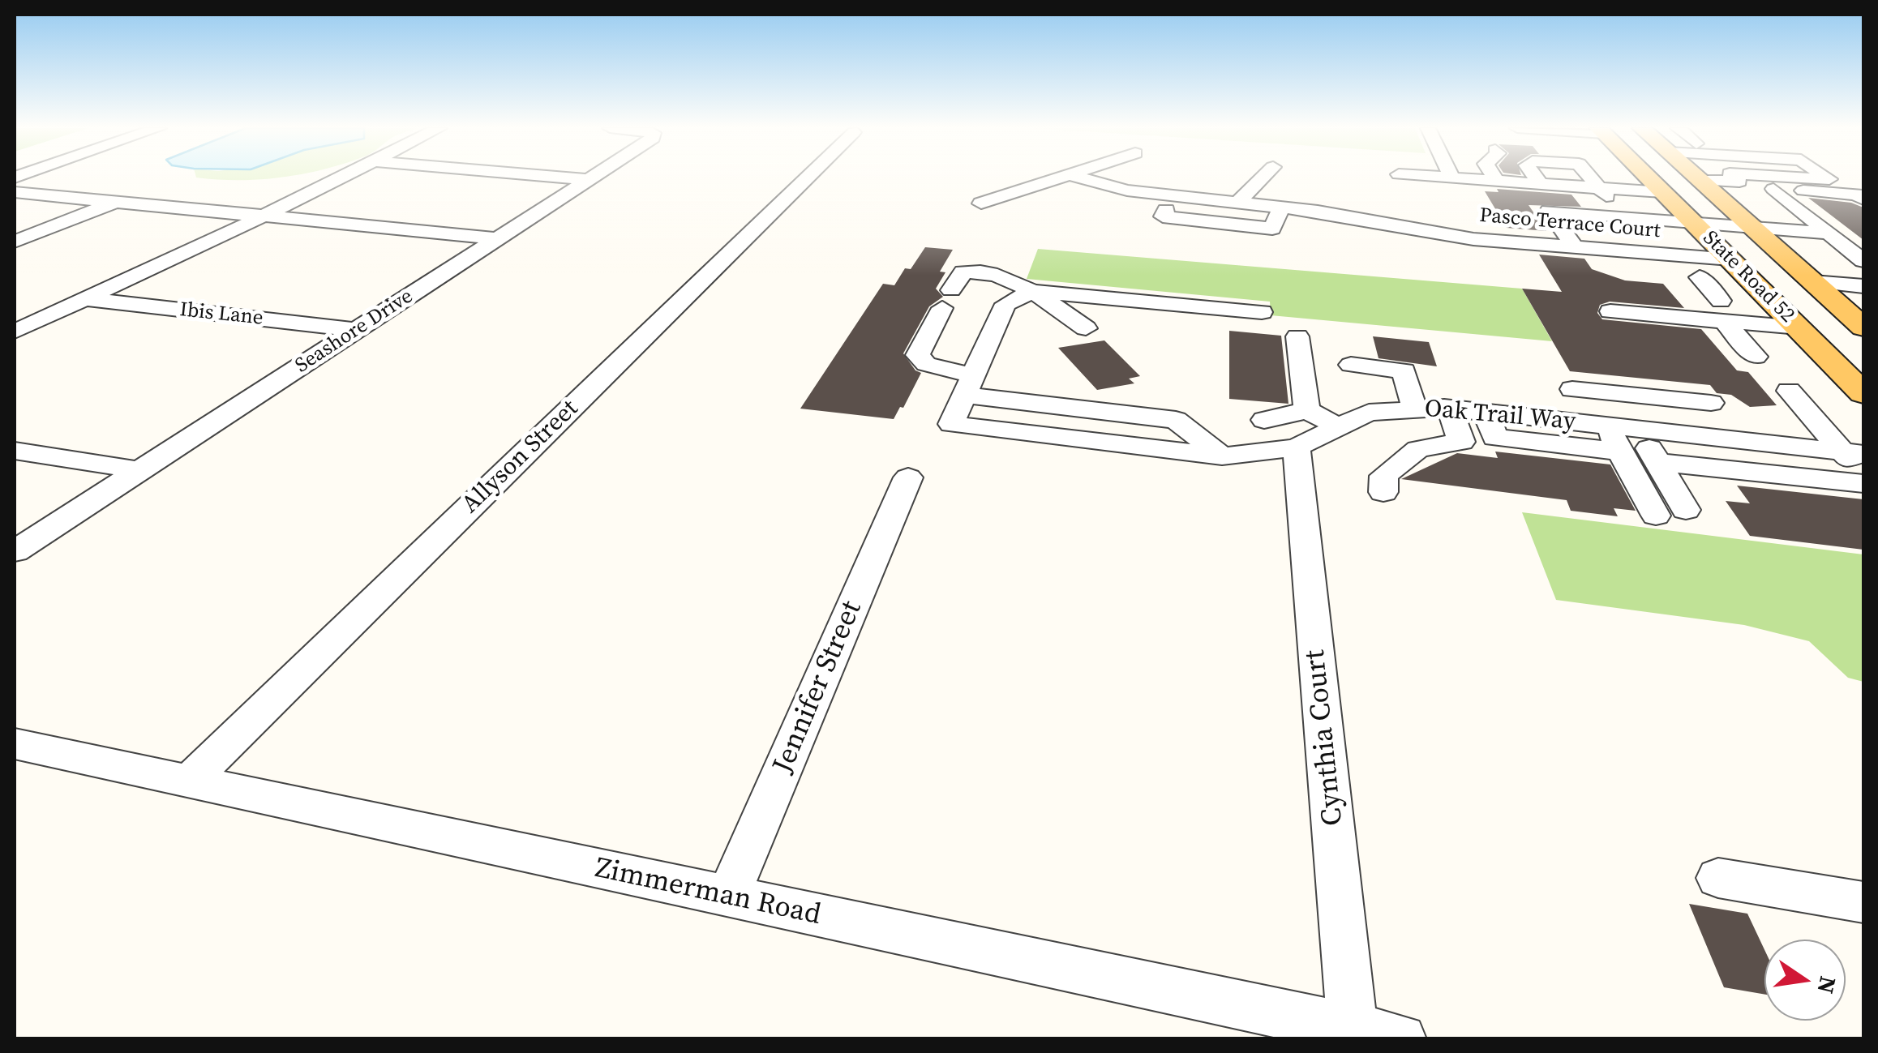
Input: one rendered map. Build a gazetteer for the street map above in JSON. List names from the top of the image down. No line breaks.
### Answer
{"streets":{"main road":["State Road 52"],"street":["Pasco Terrace Court","Ibis Lane","Seashore Drive","Oak Trail Way","Allyson Street","Jennifer Street","Cynthia Court","Zimmerman Road"]},"crossings":[["Pasco Terrace Court","State Road 52"],["Ibis Lane","Seashore Drive"],["Oak Trail Way","Cynthia Court"],["Allyson Street","Zimmerman Road"],["Jennifer Street","Zimmerman Road"],["Cynthia Court","Zimmerman Road"]],"north":"right"}
